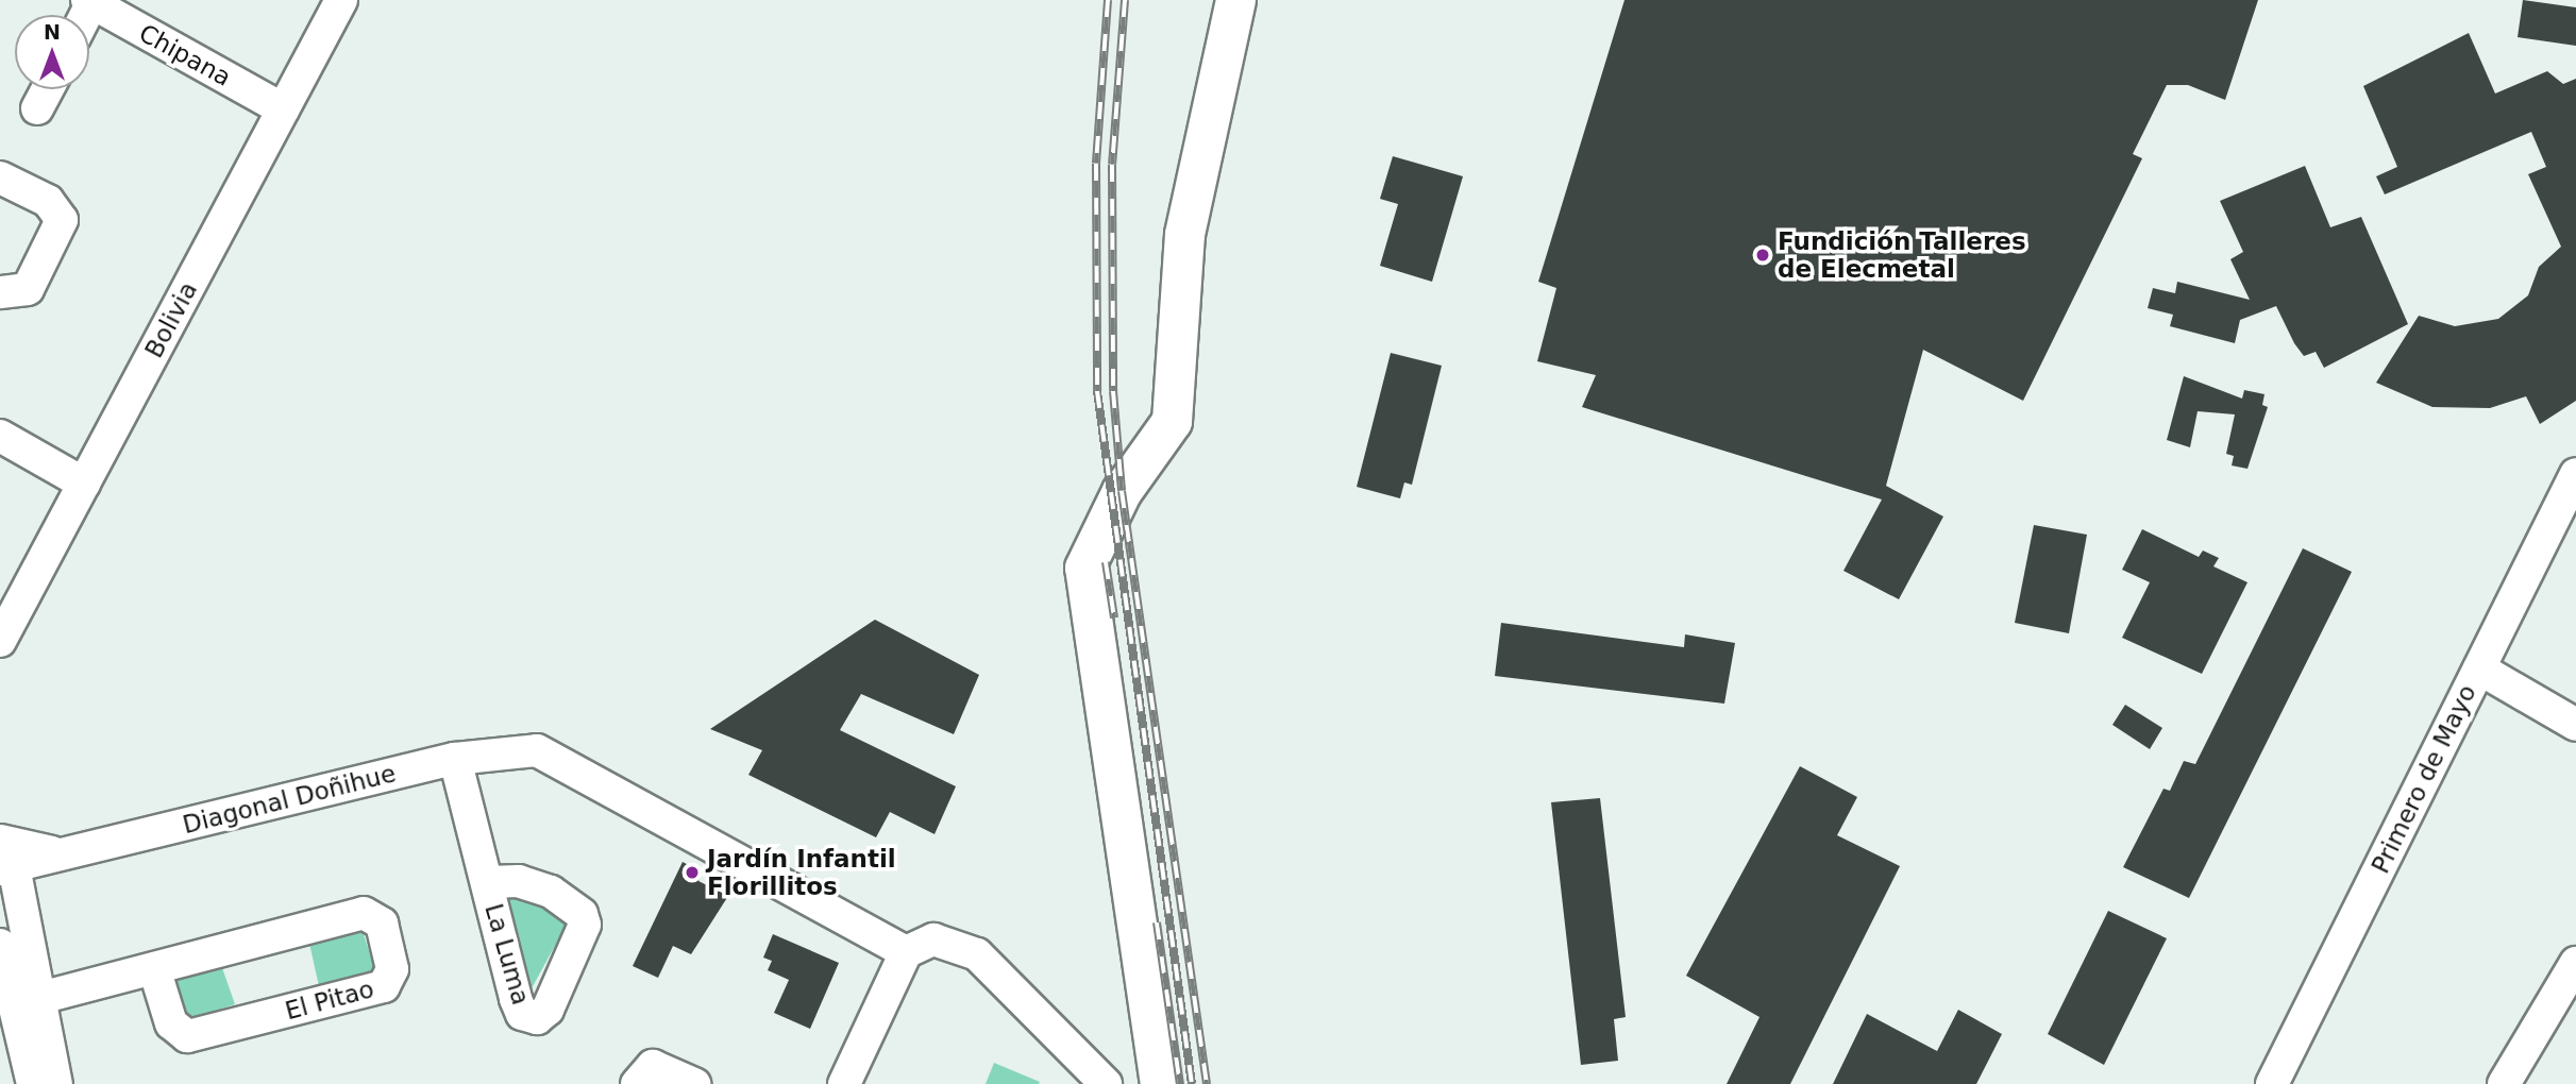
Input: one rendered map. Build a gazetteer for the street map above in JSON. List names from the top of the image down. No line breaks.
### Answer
{"streets":{"street":["Chipana","Bolivia","Primero de Mayo","Diagonal Doñihue","La Luma","El Pitao"]},"crossings":[["Chipana","Bolivia"],["Diagonal Doñihue","La Luma"]],"places":["Fundición Talleres de Elecmetal","Jardín Infantil Florillitos"],"north":"top"}
